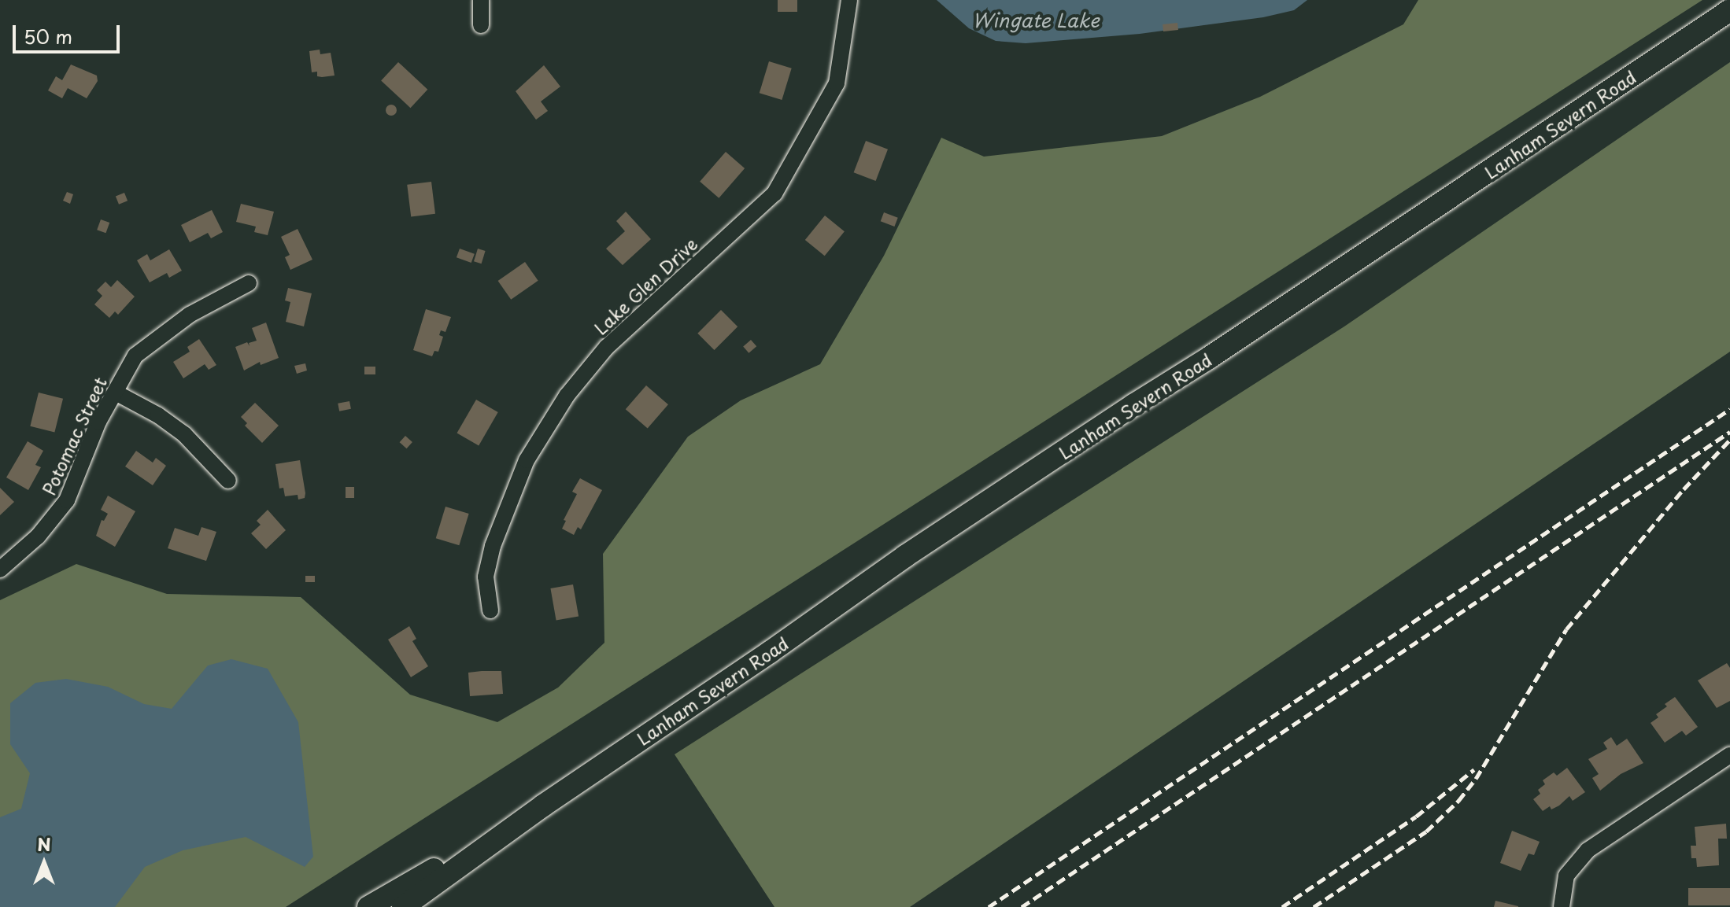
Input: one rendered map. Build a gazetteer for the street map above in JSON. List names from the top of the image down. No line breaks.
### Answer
{"streets":{"main road":["Lanham Severn Road"],"street":["Lake Glen Drive","Potomac Street"]},"water":["Wingate Lake"],"scale_bar":"50 m","north":"top"}
